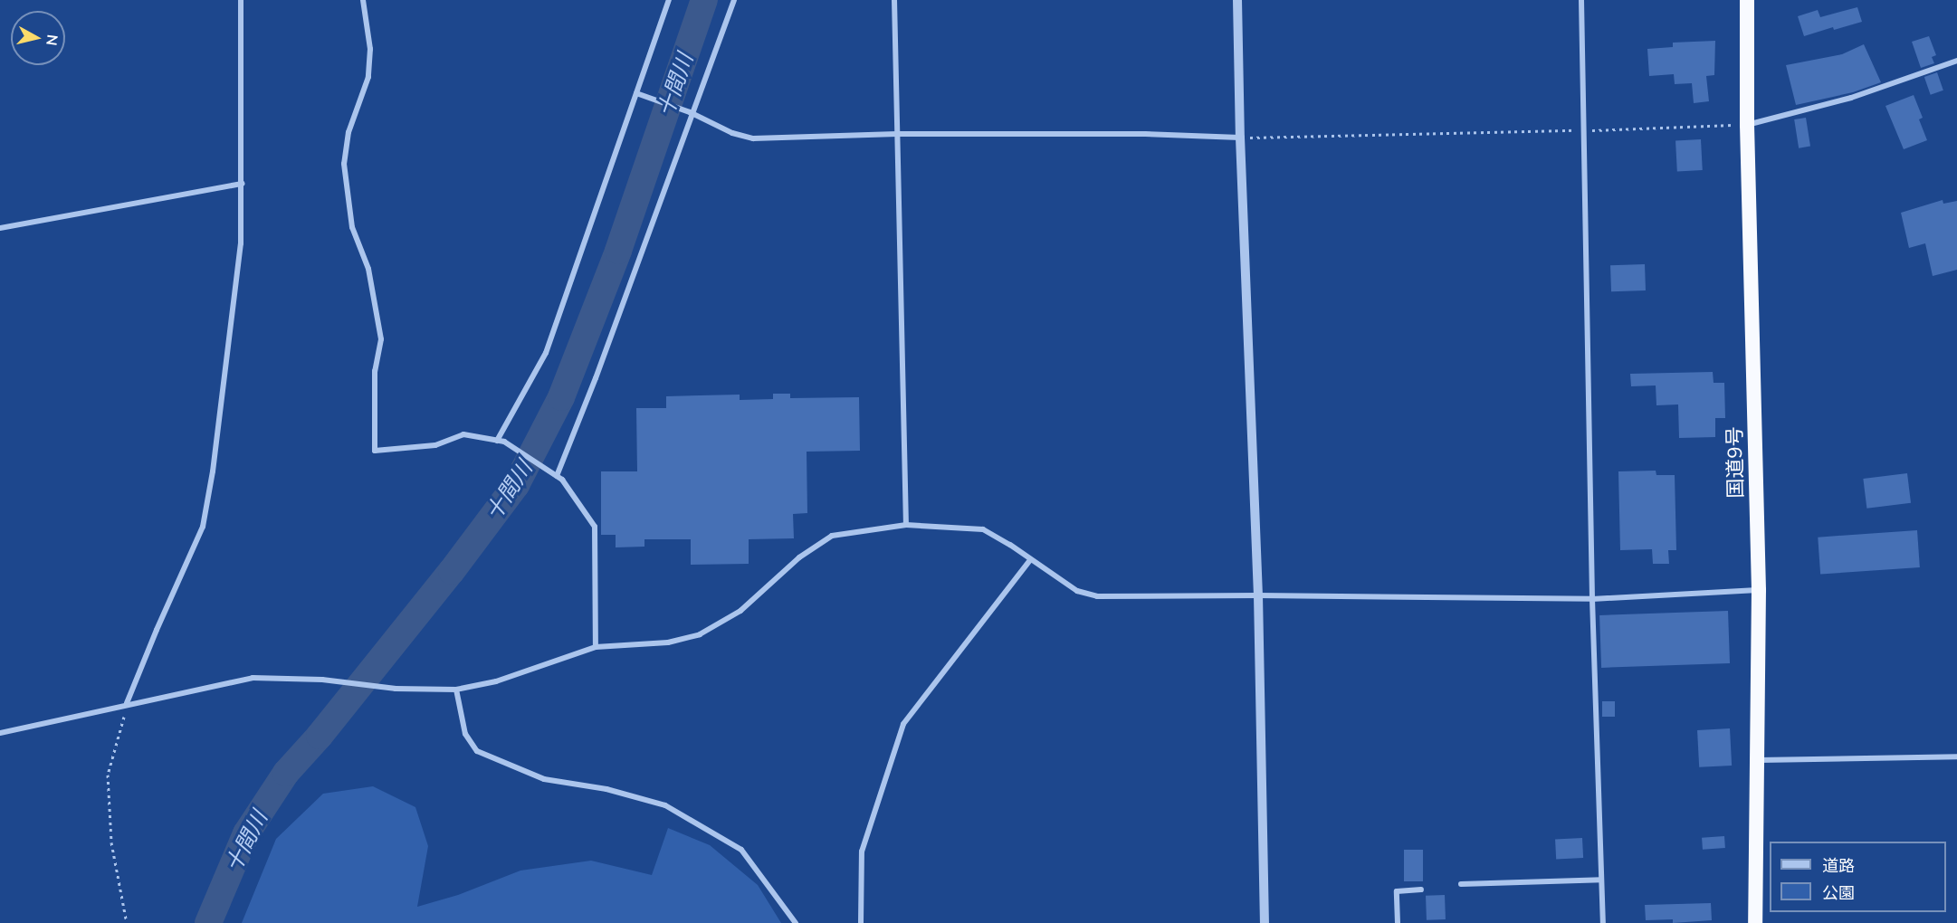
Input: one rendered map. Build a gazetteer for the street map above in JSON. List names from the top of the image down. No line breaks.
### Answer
{"streets":{"highway":["国道9号"]},"water":["十間川"],"legend":["道路","公園"],"north":"right"}
